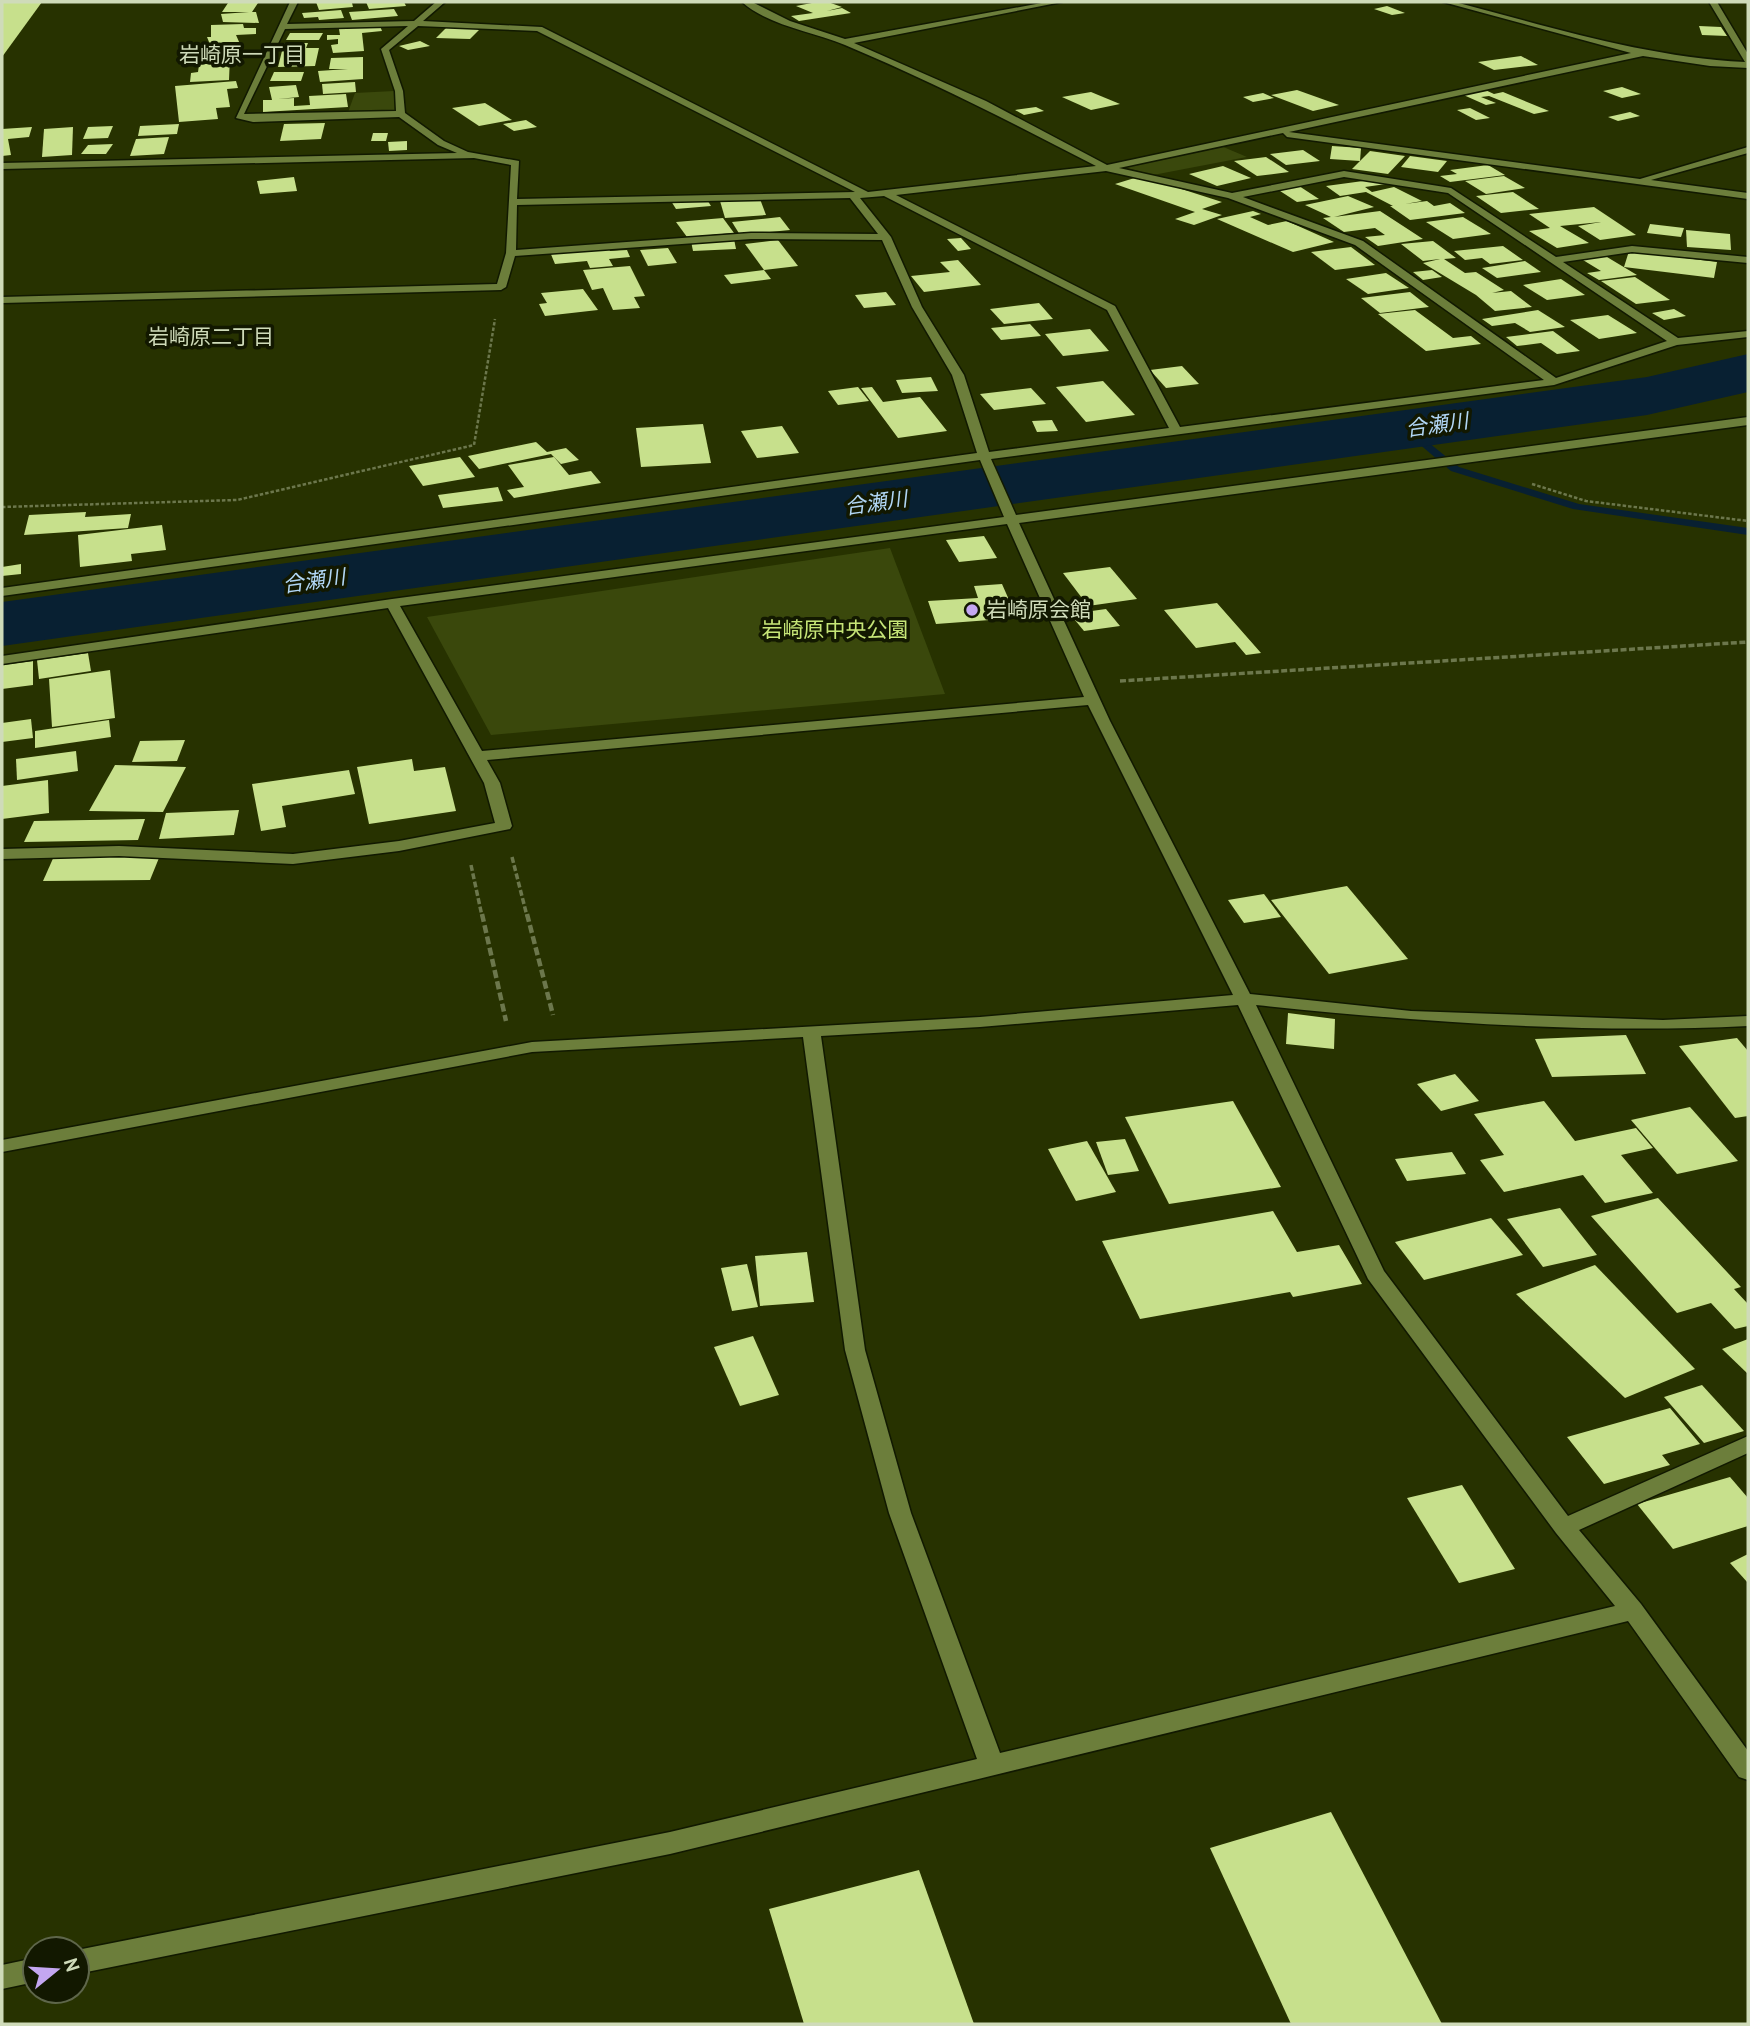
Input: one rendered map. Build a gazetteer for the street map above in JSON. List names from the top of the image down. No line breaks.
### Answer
{"districts":["岩崎原一丁目","岩崎原二丁目"],"water":["合瀬川"],"parks":["岩崎原中央公園"],"places":["岩崎原会館"],"north":"right"}
